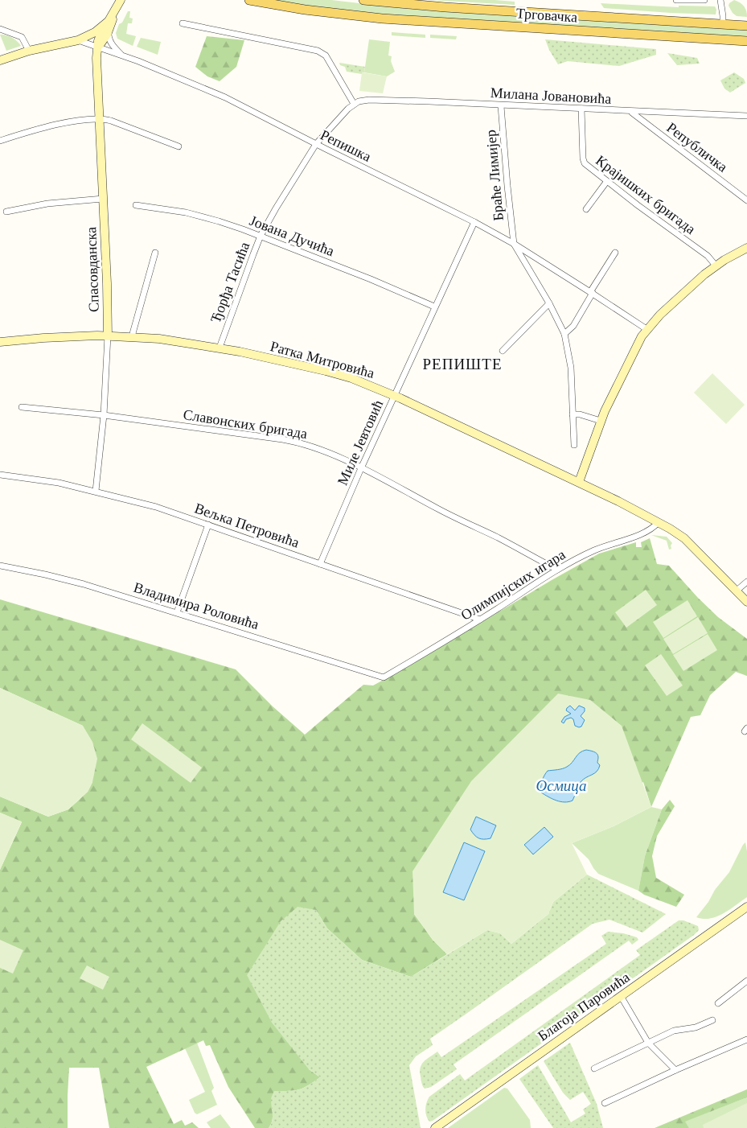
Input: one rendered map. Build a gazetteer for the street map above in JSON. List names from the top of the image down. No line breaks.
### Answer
{"streets":{"main road":["Трговачка"],"street":["Милана Јовановића","Репишка","Републичка","Браће Лимијер","Крајишких бригада","Јована Дучића","Спасовданска","Ђорђа Тасића","Ратка Митровића","Славонских бригада","Миле Јевтовић","Вељка Петровића","Олимпијских игара","Владимира Роловића","Благоја Паровића"]},"crossings":[["Милана Јовановића","Републичка"],["Милана Јовановића","Браће Лимијер"],["Милана Јовановића","Крајишких бригада"],["Репишка","Браће Лимијер"],["Репишка","Спасовданска"],["Репишка","Ђорђа Тасића"],["Репишка","Миле Јевтовић"],["Јована Дучића","Ђорђа Тасића"],["Јована Дучића","Миле Јевтовић"],["Спасовданска","Ратка Митровића"],["Спасовданска","Славонских бригада"],["Спасовданска","Вељка Петровића"],["Ђорђа Тасића","Ратка Митровића"],["Ратка Митровића","Миле Јевтовић"],["Ратка Митровића","Олимпијских игара"],["Славонских бригада","Миле Јевтовић"],["Славонских бригада","Олимпијских игара"],["Миле Јевтовић","Вељка Петровића"],["Вељка Петровића","Олимпијских игара"],["Олимпијских игара","Владимира Роловића"]],"districts":["РЕПИШТЕ"],"water":["Осмица"]}
